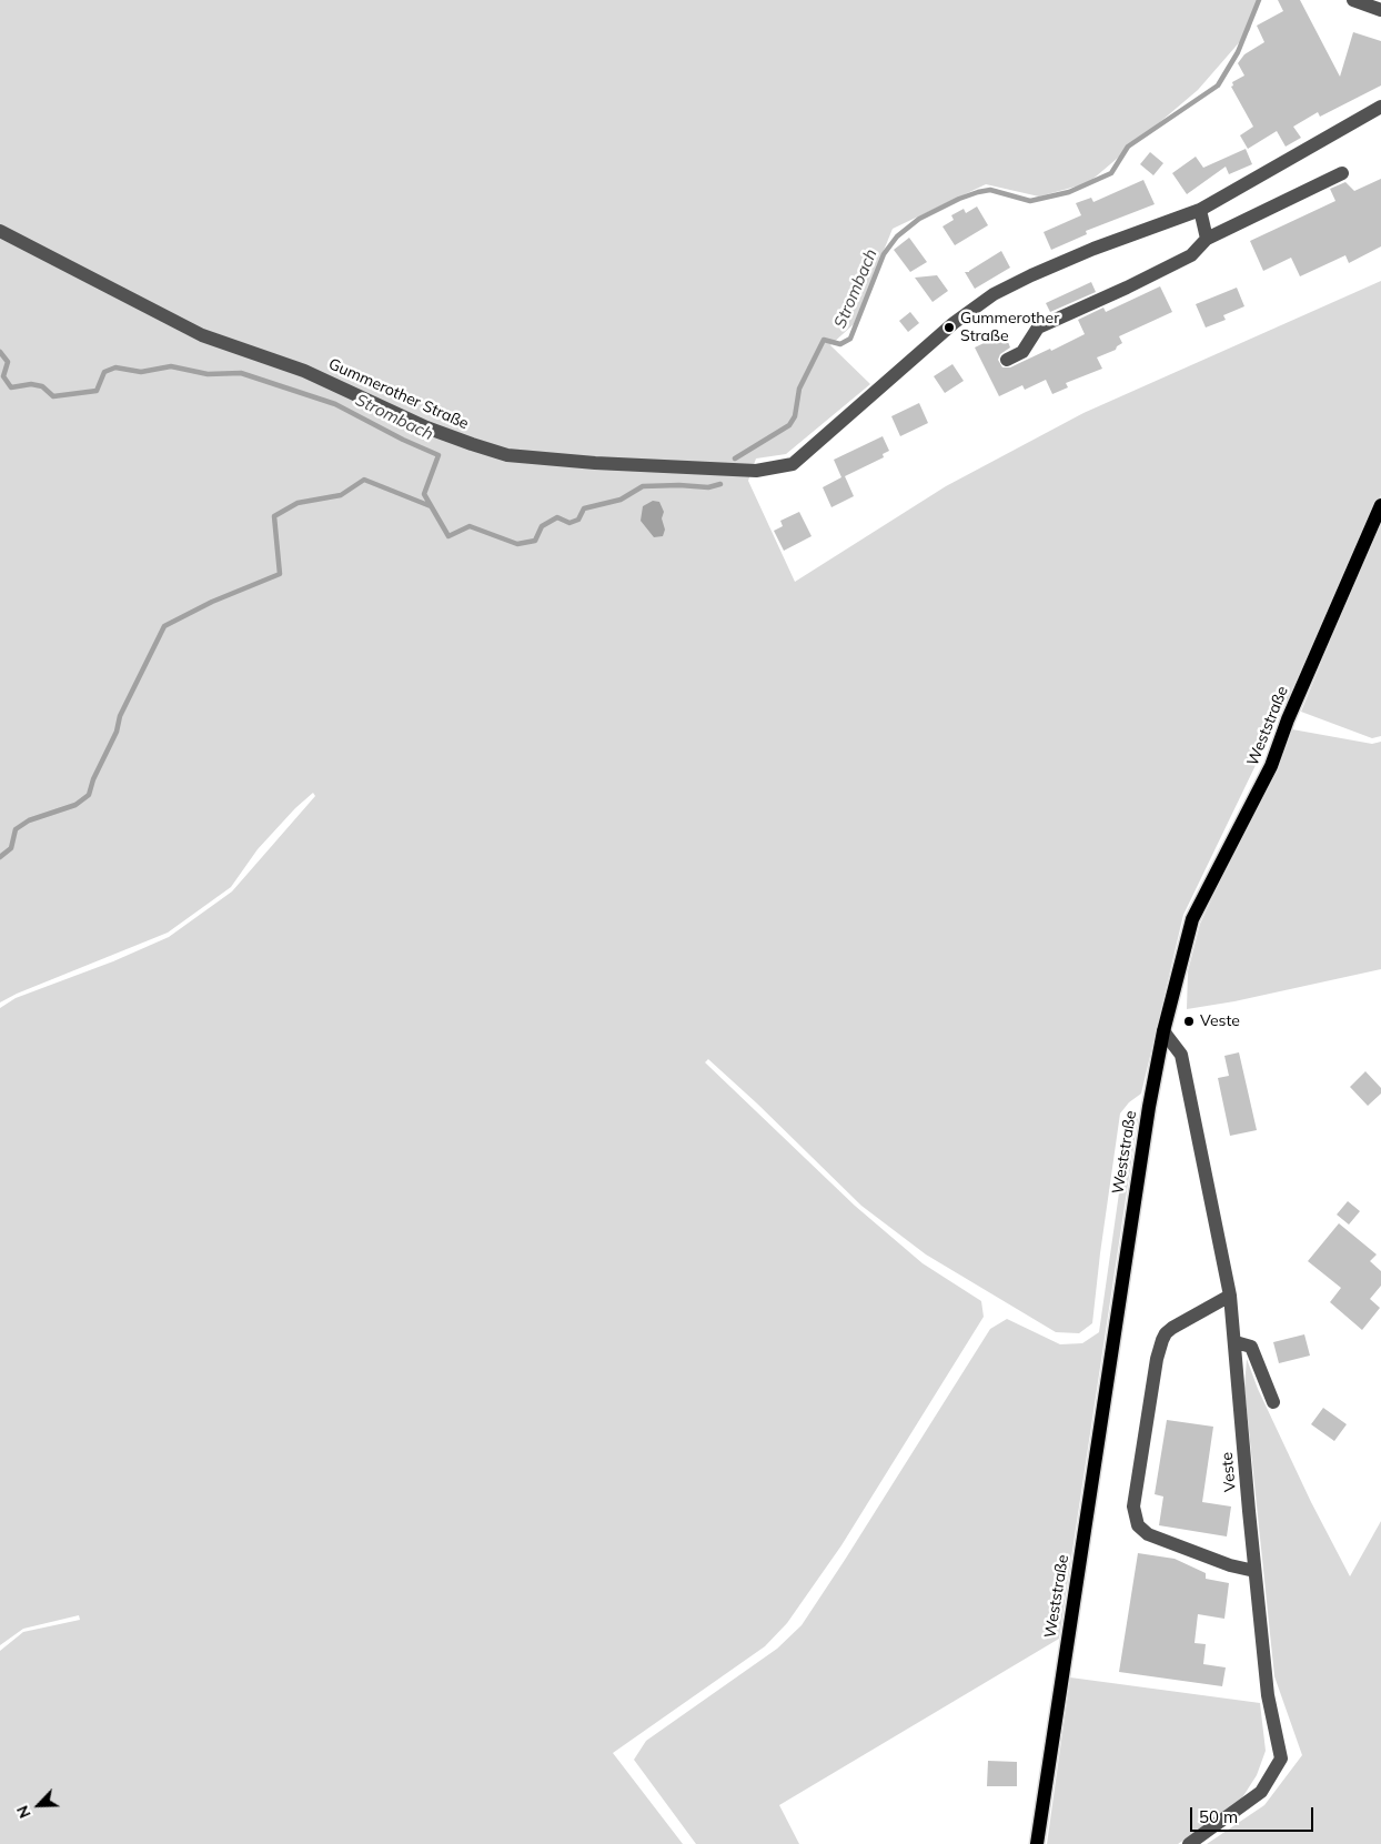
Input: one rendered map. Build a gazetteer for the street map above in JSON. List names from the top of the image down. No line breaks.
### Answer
{"streets":{"main road":["Weststraße"],"street":["Gummerother Straße","Veste"]},"crossings":[["Weststraße","Veste"]],"water":["Strombach"],"places":["Gummerother Straße","Veste"],"scale_bar":"50 m","north":"bottom left"}
